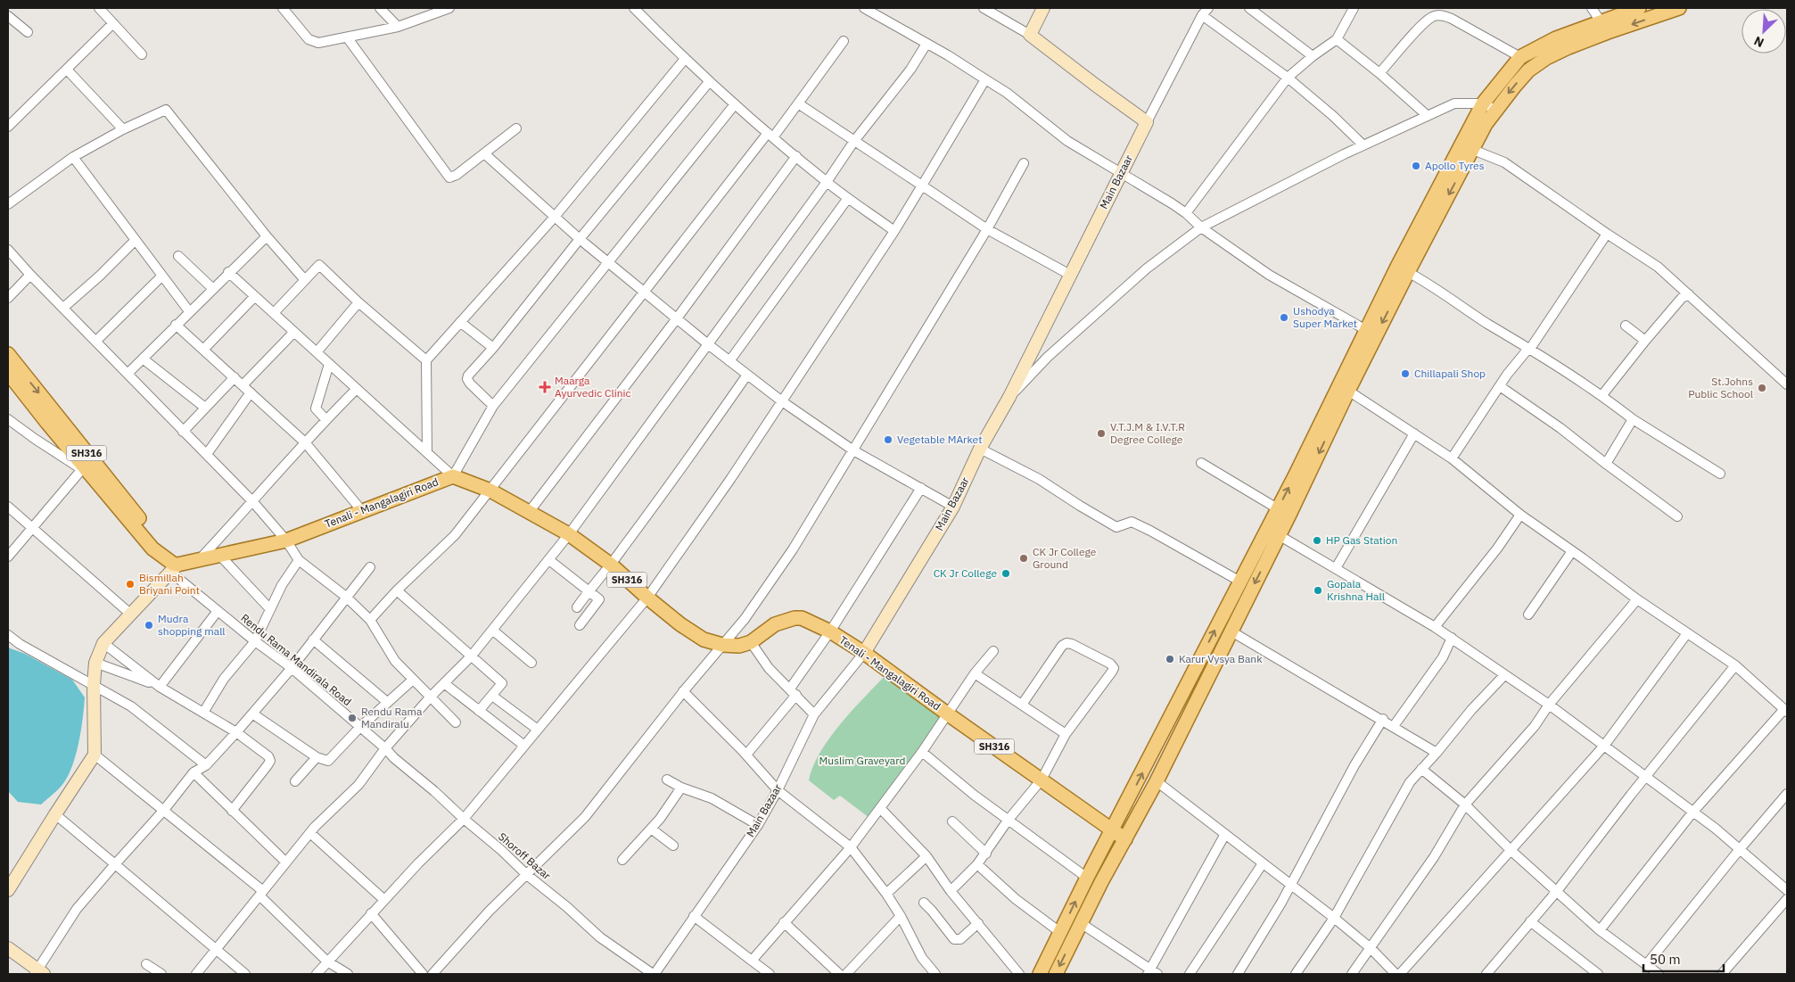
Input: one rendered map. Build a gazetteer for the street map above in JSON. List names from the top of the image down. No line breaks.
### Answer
{"streets":{"main road":["SH316","Tenali - Mangalagiri Road"],"street":["Main Bazaar","Rendu Rama Mandirala Road","Shoroff Bazar"]},"crossings":[["Main Bazaar","Tenali - Mangalagiri Road"],["Main Bazaar","Shoroff Bazar"],["SH316","Tenali - Mangalagiri Road"],["SH316","Rendu Rama Mandirala Road"],["Tenali - Mangalagiri Road","Rendu Rama Mandirala Road"],["Rendu Rama Mandirala Road","Shoroff Bazar"]],"parks":["Muslim Graveyard"],"places":{"other":["Apollo Tyres","Ushodya Super Market","Chillapali Shop","St.Johns Public School","V.T.J.M & I.V.T.R Degree College","Vegetable MArket","HP Gas Station","CK Jr College Ground","CK Jr College","Bismillah Briyani Point","Gopala Krishna Hall","Mudra shopping mall","Karur Vysya Bank","Rendu Rama Mandiralu"],"health":["Maarga Ayurvedic Clinic"]},"scale_bar":"50 m","north":"bottom left"}
